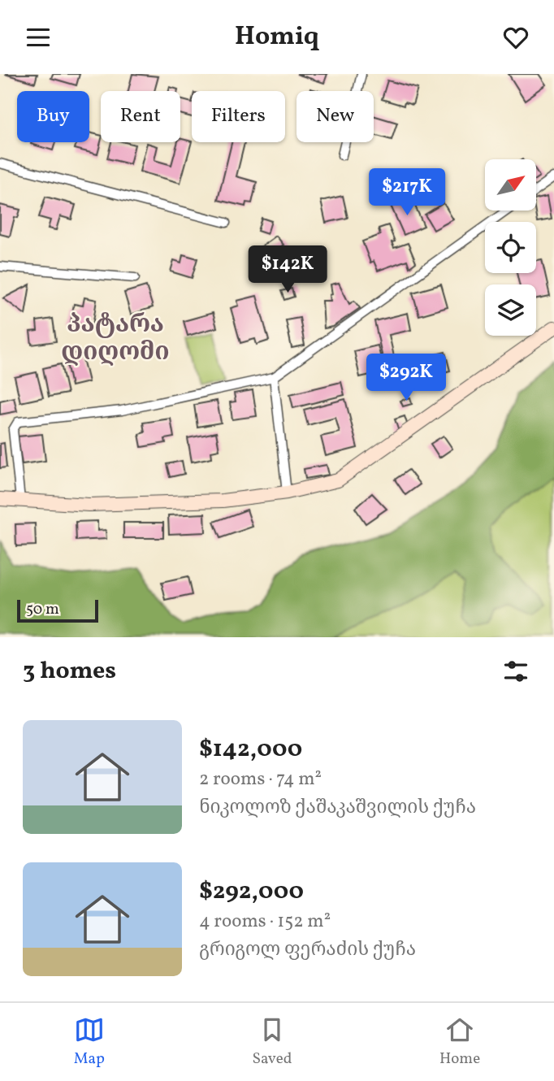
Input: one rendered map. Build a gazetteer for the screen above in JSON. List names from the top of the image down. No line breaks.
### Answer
{"districts":["პატარა დიღომი"],"scale_bar":"50 m","north":"top right","page":{"header":"Homiq","chip":["Buy","Rent","Filters","New"],"price":["$217K","$142K","$292K"],"scale":"50 m","heading":"3 homes","list":[{"name":"$142,000","note":"2 rooms · 74 m² · ნიკოლოზ ქაშაკაშვილის ქუჩა"},{"name":"$292,000","note":"4 rooms · 152 m² · გრიგოლ ფერაძის ქუჩა"}],"tabs":["Map","Saved","Home"]}}
